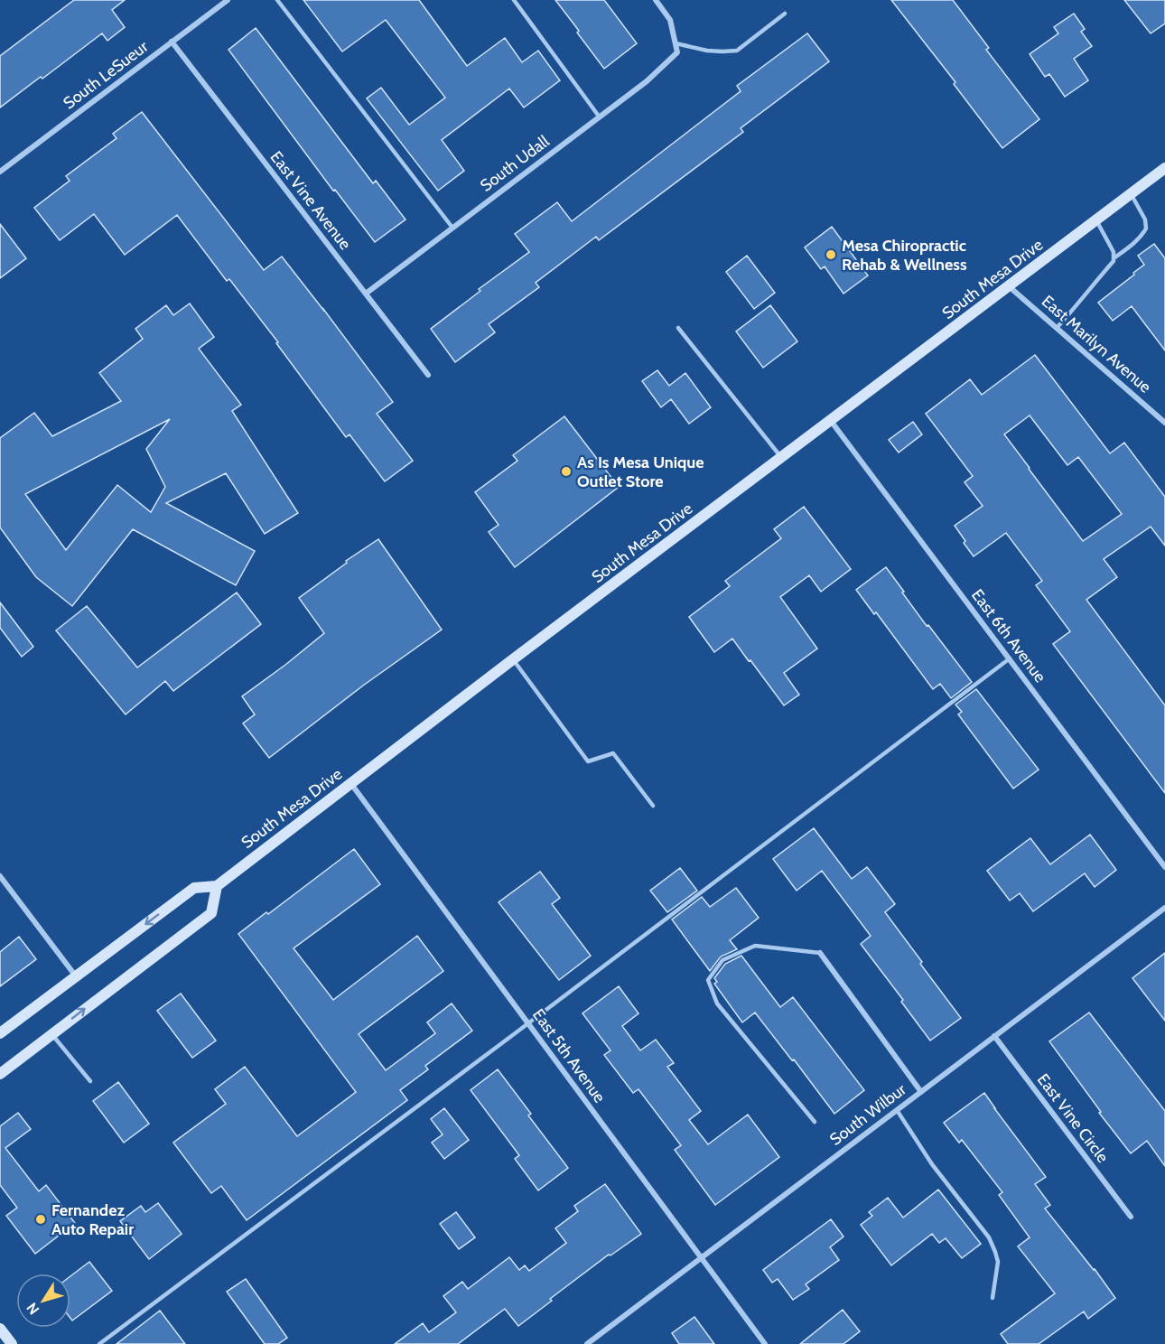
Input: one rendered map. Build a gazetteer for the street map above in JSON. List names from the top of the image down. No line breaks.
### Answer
{"streets":{"main road":["South Mesa Drive"],"street":["South LeSueur","South Udall","East Vine Avenue","East Marilyn Avenue","East 6th Avenue","East 5th Avenue","South Wilbur","East Vine Circle"]},"crossings":[["South LeSueur","East Vine Avenue"],["South Udall","East Vine Avenue"],["South Mesa Drive","East Marilyn Avenue"],["South Mesa Drive","East 6th Avenue"],["South Mesa Drive","East 5th Avenue"],["East 5th Avenue","South Wilbur"],["South Wilbur","East Vine Circle"]],"places":["Mesa Chiropractic Rehab & Wellness","As Is Mesa Unique Outlet Store","Fernandez Auto Repair"],"north":"bottom left"}
